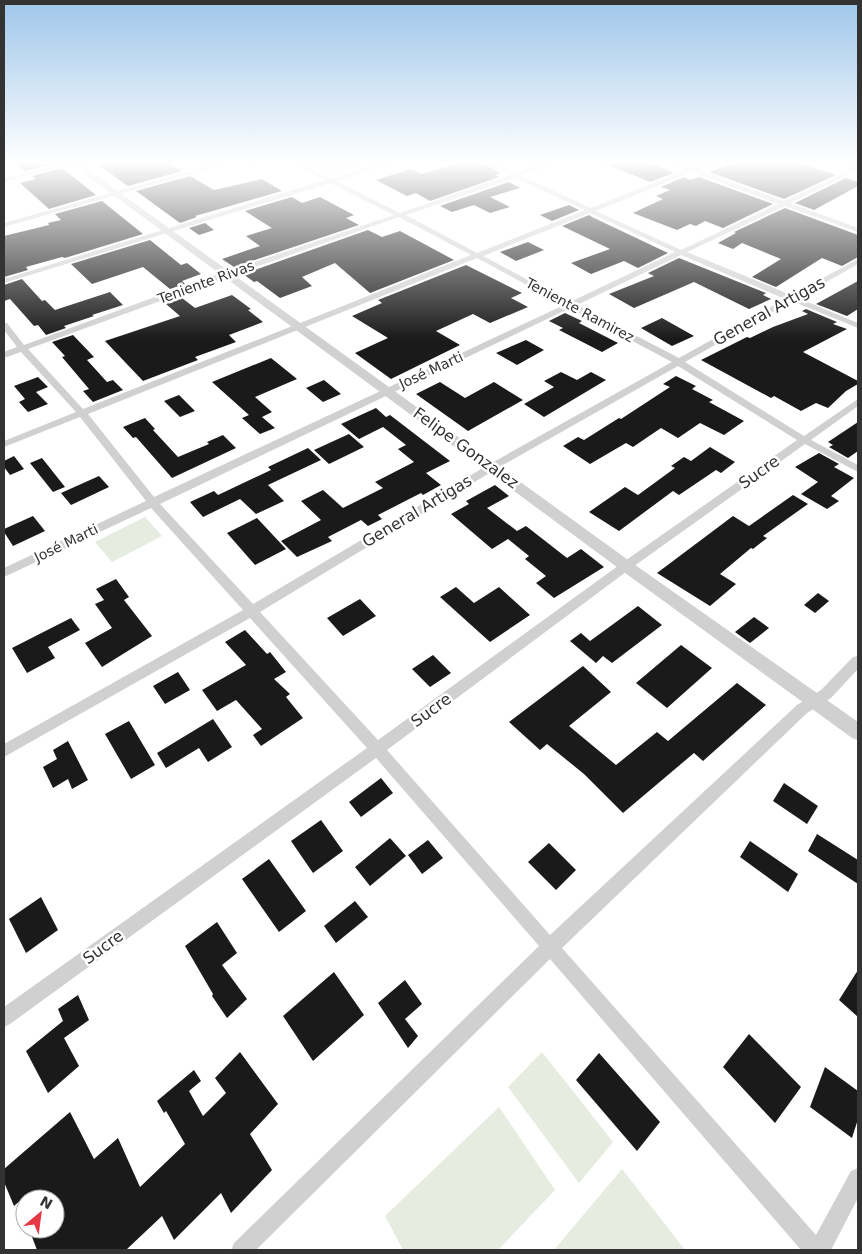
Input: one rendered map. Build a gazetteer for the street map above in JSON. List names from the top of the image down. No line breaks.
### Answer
{"streets":{"street":["Teniente Rivas","Teniente Ramirez","General Artigas","José Marti","Felipe Gonzalez","Sucre"]},"crossings":[["Teniente Rivas","Felipe Gonzalez"],["Teniente Ramirez","General Artigas"],["Teniente Ramirez","José Marti"],["Teniente Ramirez","Sucre"],["General Artigas","Felipe Gonzalez"],["José Marti","Felipe Gonzalez"],["Felipe Gonzalez","Sucre"]],"north":"top right"}
